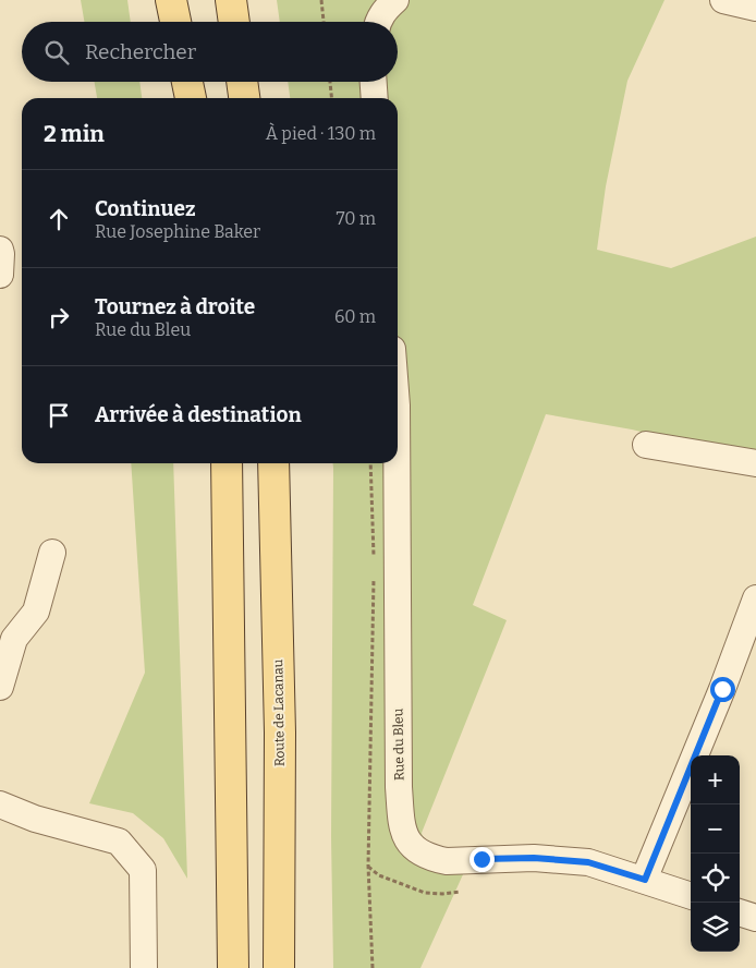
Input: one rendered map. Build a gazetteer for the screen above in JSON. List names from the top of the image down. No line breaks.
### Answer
{"streets":{"main road":["Route de Lacanau"],"street":["Rue du Bleu"]},"page":{"search":"Rechercher","heading":["2 min","À pied · 130 m"],"list":[["Continuez","Rue Josephine Baker","70 m"],["Tournez à droite","Rue du Bleu","60 m"],"Arrivée à destination"],"map_buttons":["+","−"]}}
